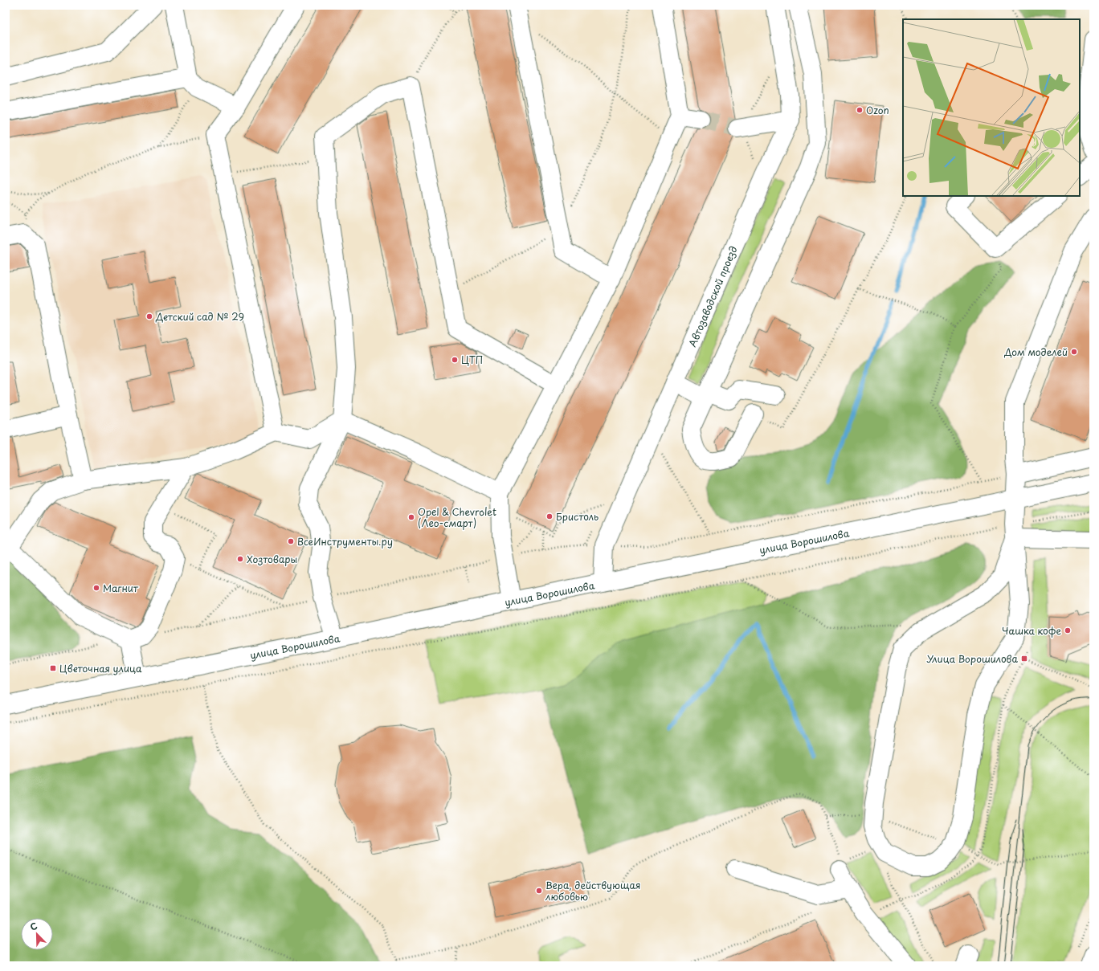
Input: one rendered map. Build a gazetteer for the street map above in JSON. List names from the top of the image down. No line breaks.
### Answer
{"streets":{"main road":["Автозаводской проезд","улица Ворошилова"]},"crossings":[["Автозаводской проезд","улица Ворошилова"]],"places":{"other":["Ozon","Детский сад № 29","Дом моделей","ЦТП","Бристоль","Opel & Chevrolet (Лео-смарт)","ВсеИнструменты.ру","Хозтовары","Магнит","Чашка кофе","Вера, действующая любовью"],"transit":["Улица Ворошилова","Цветочная улица"]},"north":"top left"}
